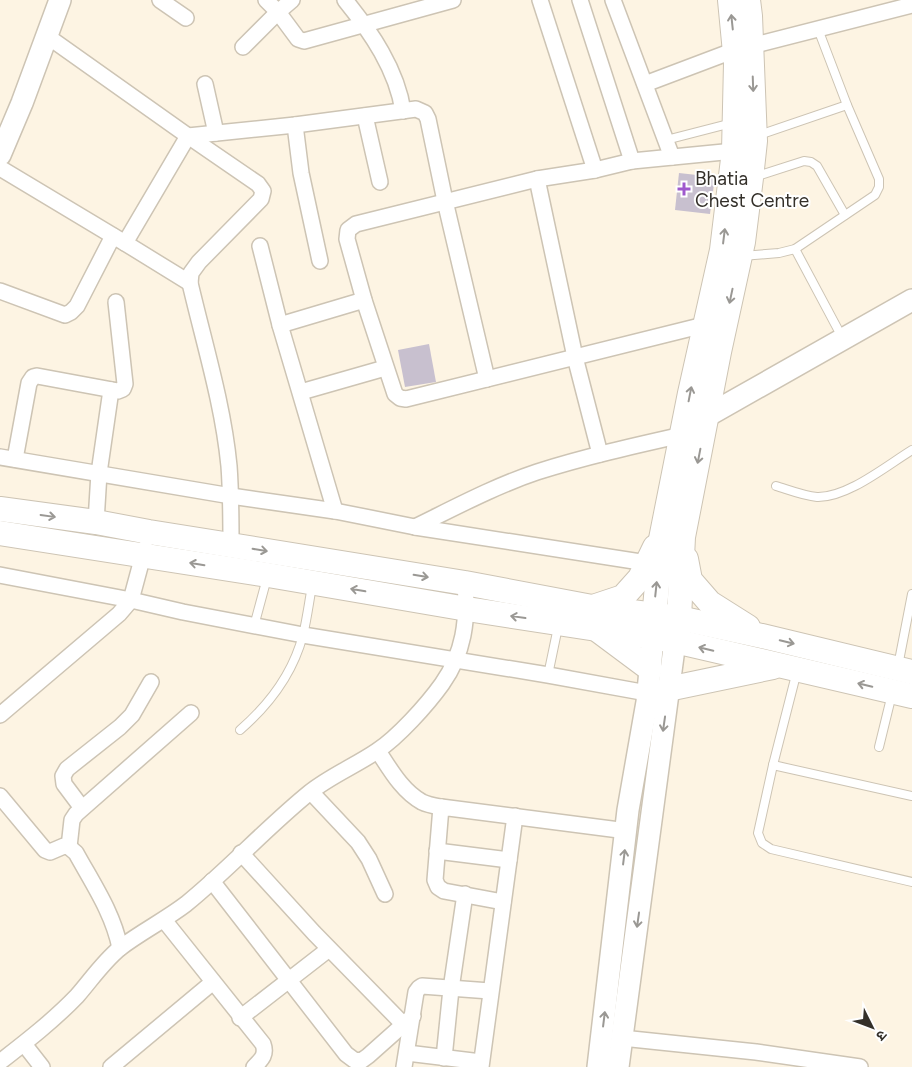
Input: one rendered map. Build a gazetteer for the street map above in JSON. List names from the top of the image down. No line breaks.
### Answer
{"places":{"health":["Bhatia Chest Centre"]},"north":"bottom right"}
